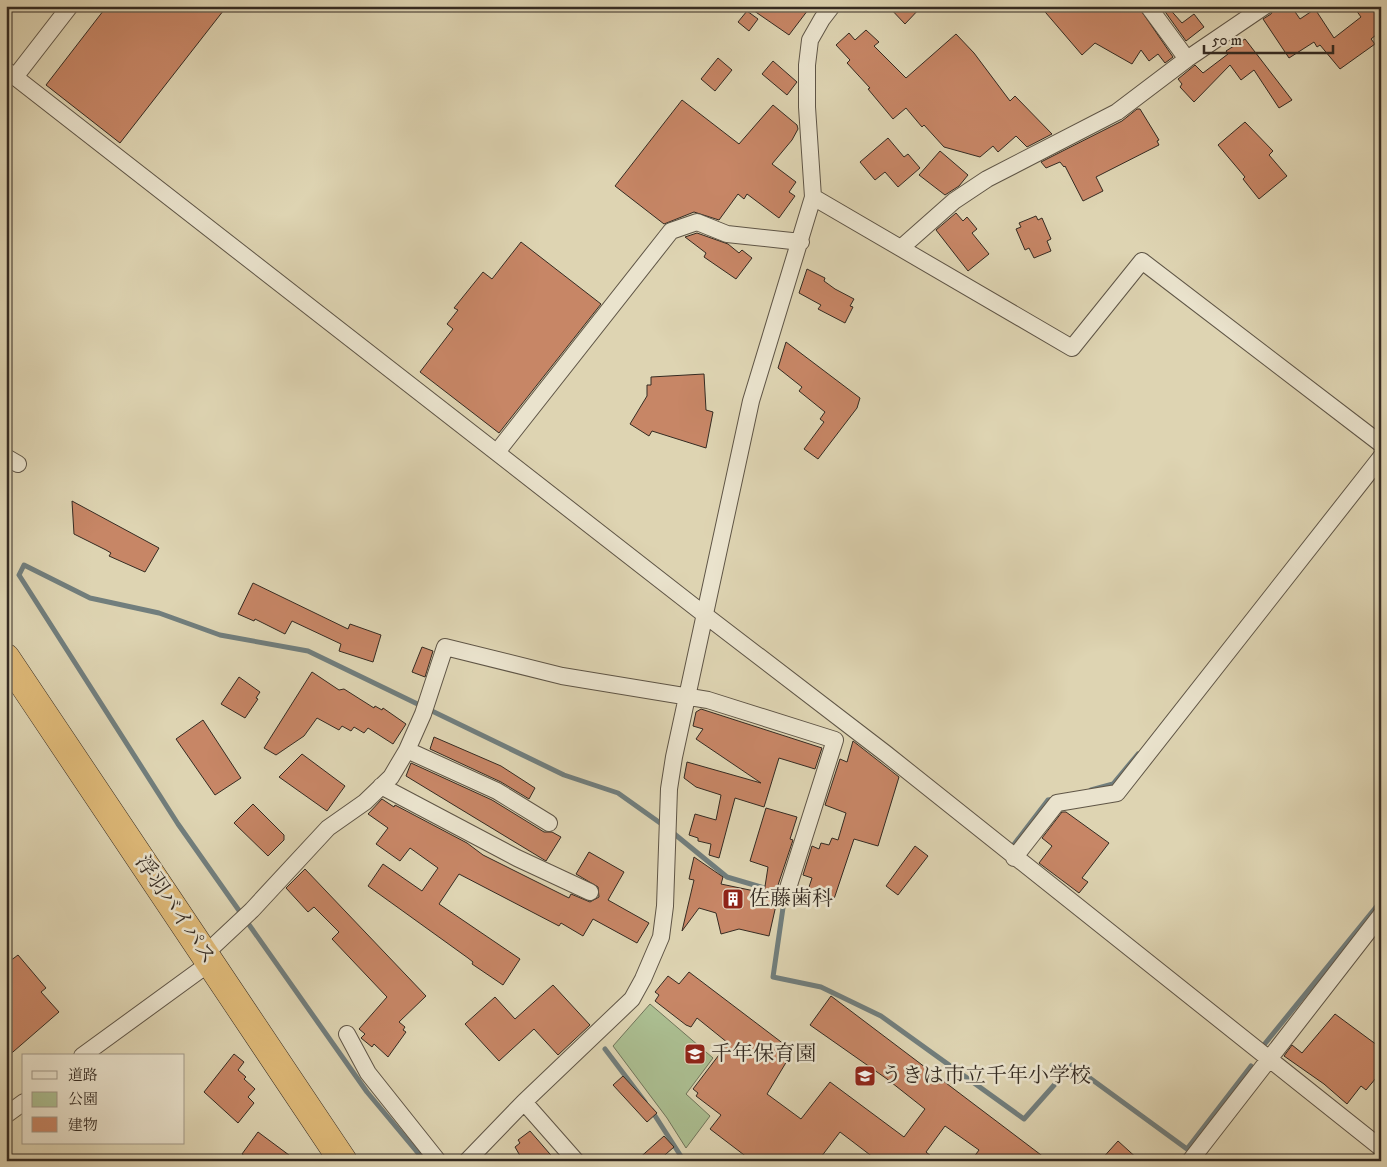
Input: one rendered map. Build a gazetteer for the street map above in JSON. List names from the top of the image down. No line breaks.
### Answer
{"streets":{"highway":["浮羽バイパス"]},"places":{"building":["佐藤歯科"],"school or university":["千年保育園","うきは市立千年小学校"]},"legend":["道路","公園","建物"],"scale_bar":"50 m"}
